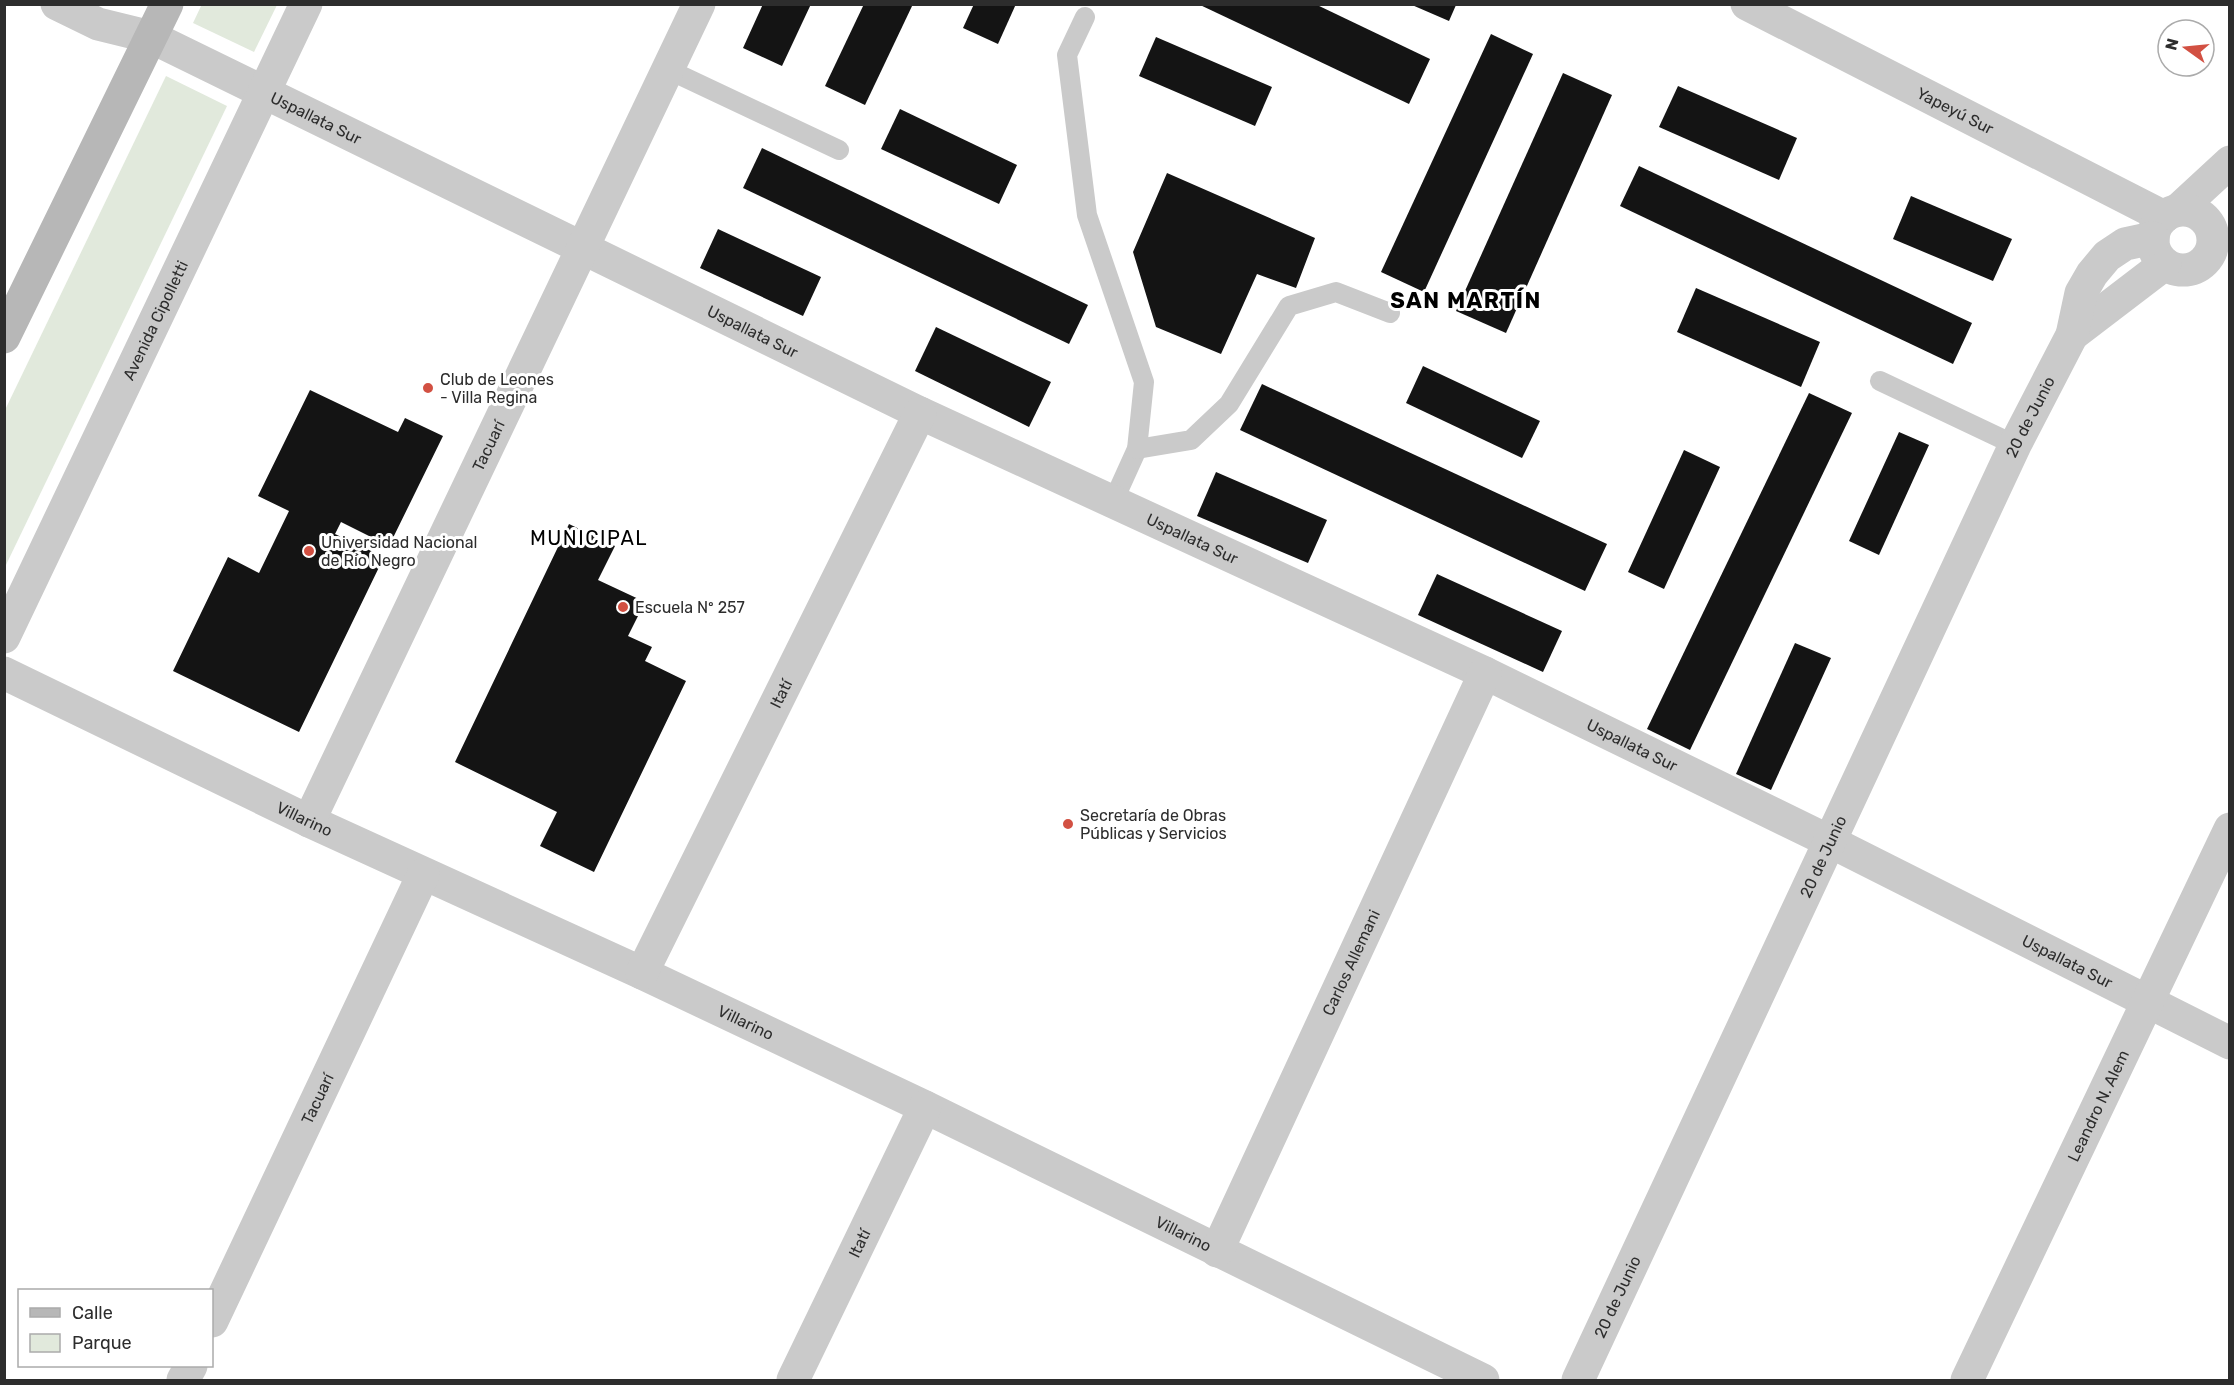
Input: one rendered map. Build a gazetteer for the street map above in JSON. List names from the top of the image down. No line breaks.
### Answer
{"streets":{"street":["Yapeyú Sur","Uspallata Sur","Avenida Cipolletti","20 de Junio","Tacuarí","Itatí","Villarino","Carlos Allemani","Leandro N. Alem"]},"crossings":[["Yapeyú Sur","20 de Junio"],["Uspallata Sur","Avenida Cipolletti"],["Uspallata Sur","20 de Junio"],["Uspallata Sur","Tacuarí"],["Uspallata Sur","Itatí"],["Uspallata Sur","Carlos Allemani"],["Uspallata Sur","Leandro N. Alem"],["Tacuarí","Villarino"],["Itatí","Villarino"],["Villarino","Carlos Allemani"]],"districts":["SAN MARTÍN","MUNICIPAL"],"places":["Club de Leones - Villa Regina","Universidad Nacional de Río Negro","Escuela Nº 257","Secretaría de Obras Públicas y Servicios"],"legend":["Calle","Parque"],"north":"left"}
